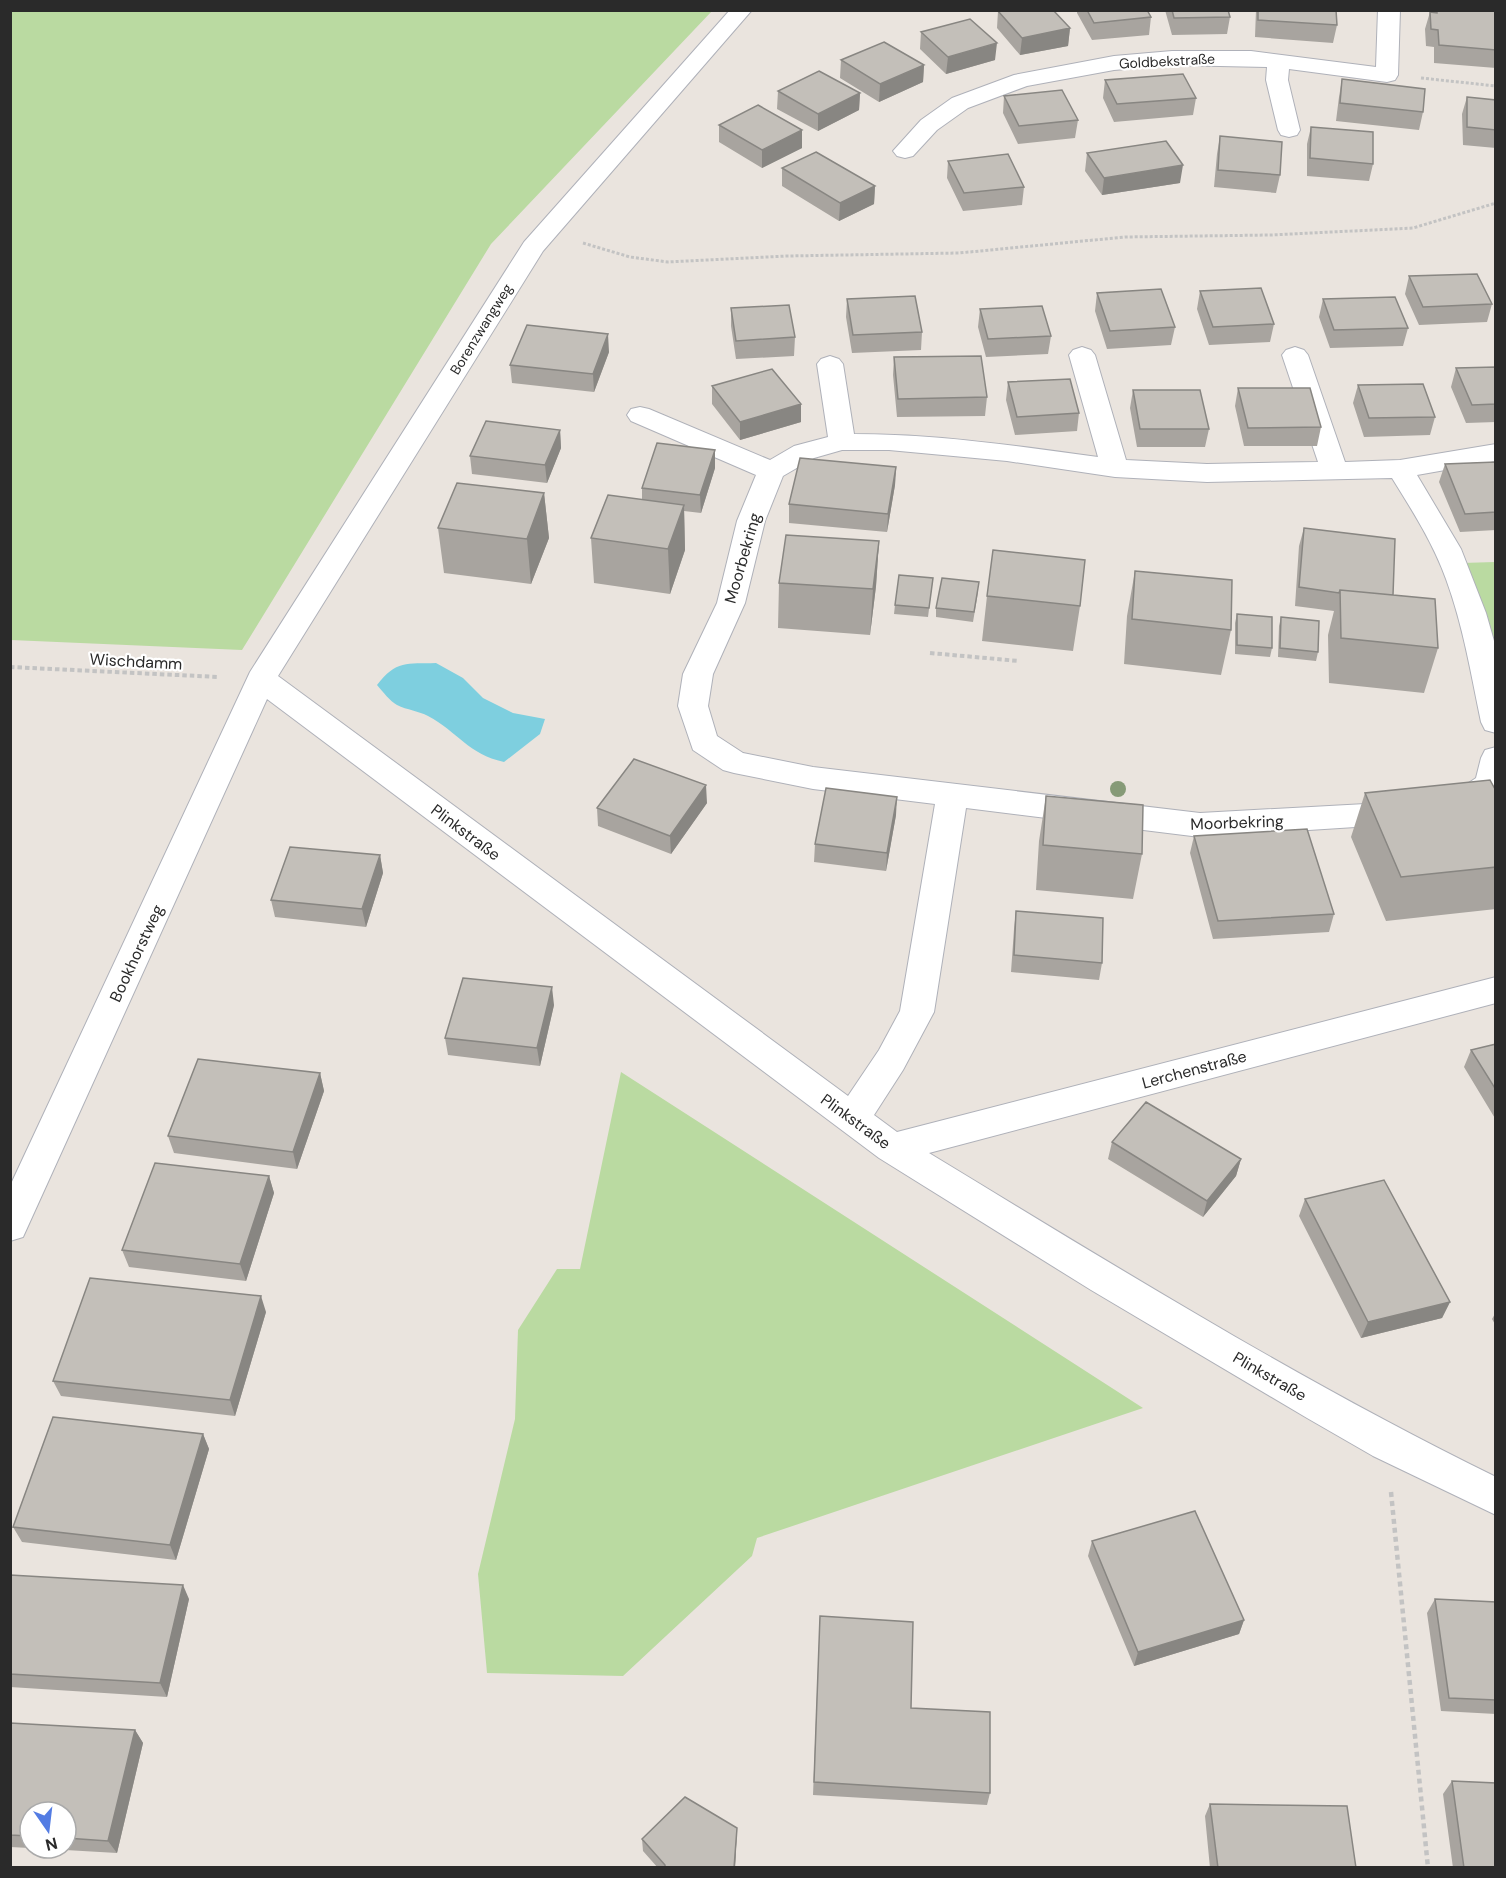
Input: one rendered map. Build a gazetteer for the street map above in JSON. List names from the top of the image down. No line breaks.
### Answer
{"streets":{"street":["Goldbekstraße","Borenzwangweg","Moorbekring","Plinkstraße","Bookhorstweg","Lerchenstraße"],"path":["Wischdamm"]},"crossings":[["Borenzwangweg","Wischdamm"],["Borenzwangweg","Plinkstraße"],["Borenzwangweg","Bookhorstweg"],["Wischdamm","Plinkstraße"],["Wischdamm","Bookhorstweg"],["Plinkstraße","Bookhorstweg"],["Plinkstraße","Lerchenstraße"]],"north":"bottom"}
